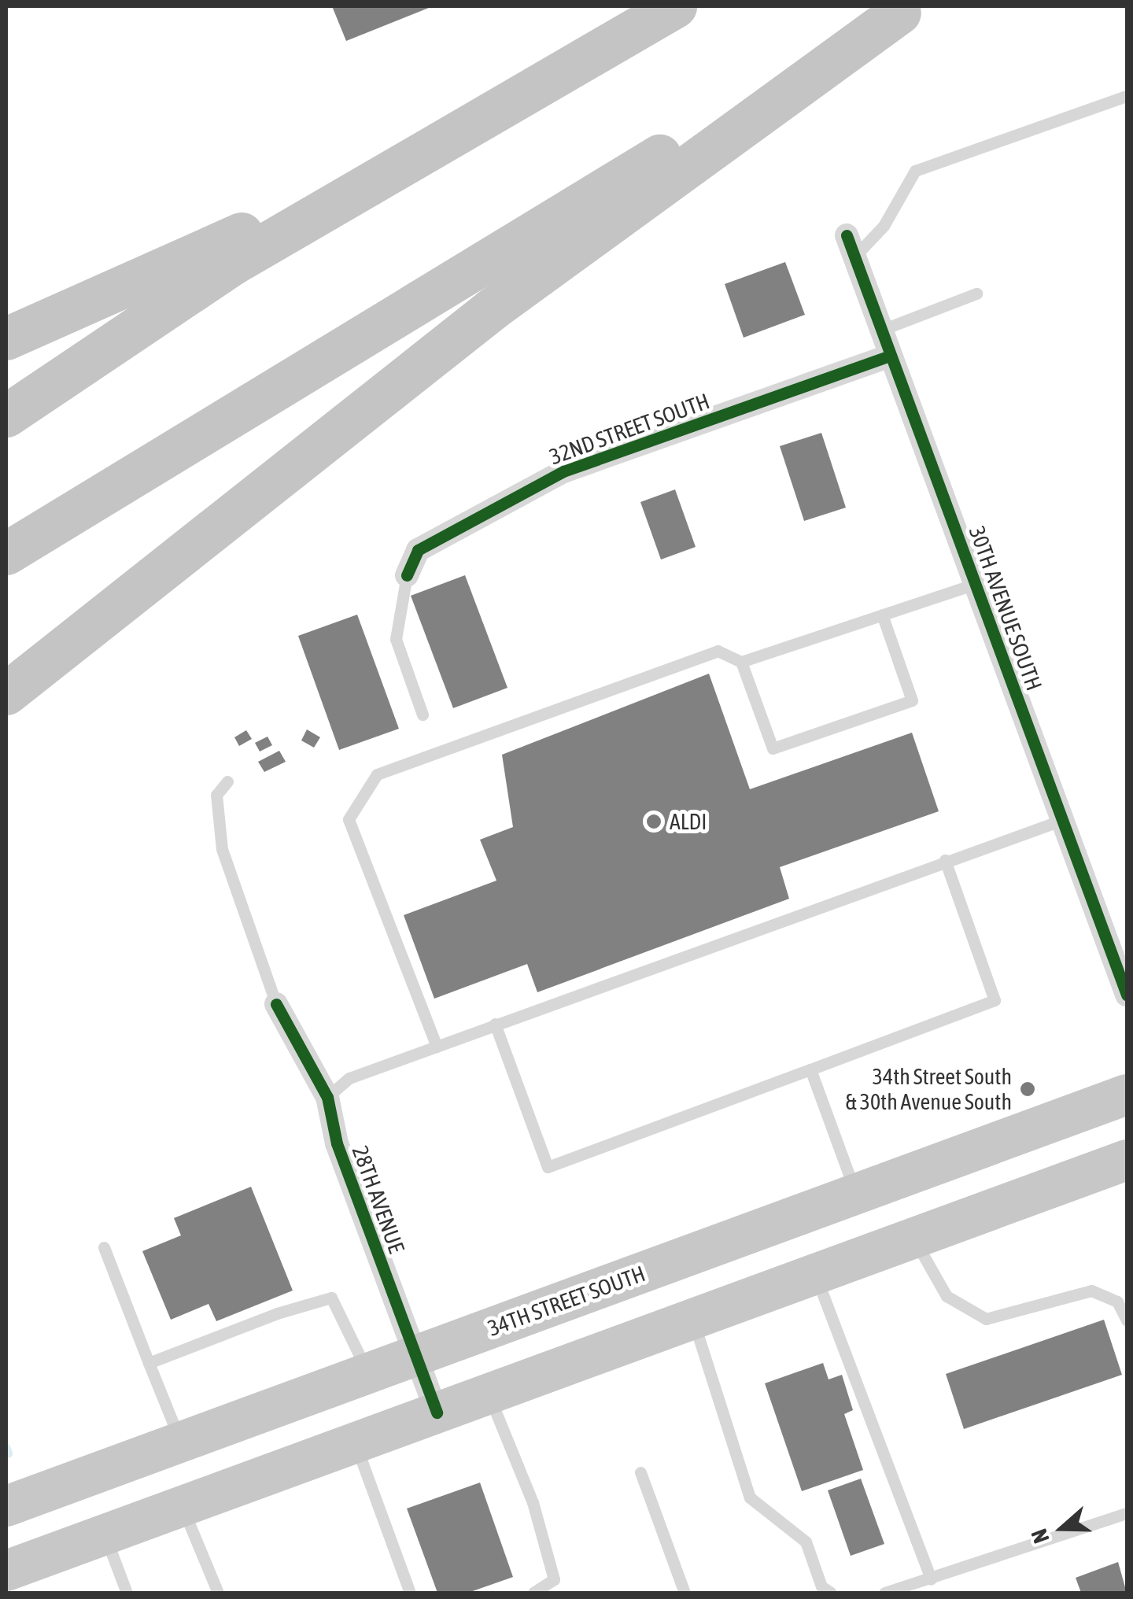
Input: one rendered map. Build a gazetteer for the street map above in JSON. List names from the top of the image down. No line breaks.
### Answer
{"streets":{"highway":["34TH STREET SOUTH"],"street":["32ND STREET SOUTH","30TH AVENUE SOUTH","28TH AVENUE"]},"crossings":[["32ND STREET SOUTH","30TH AVENUE SOUTH"],["28TH AVENUE","34TH STREET SOUTH"]],"places":["ALDI","34th Street South & 30th Avenue South"],"north":"left"}
